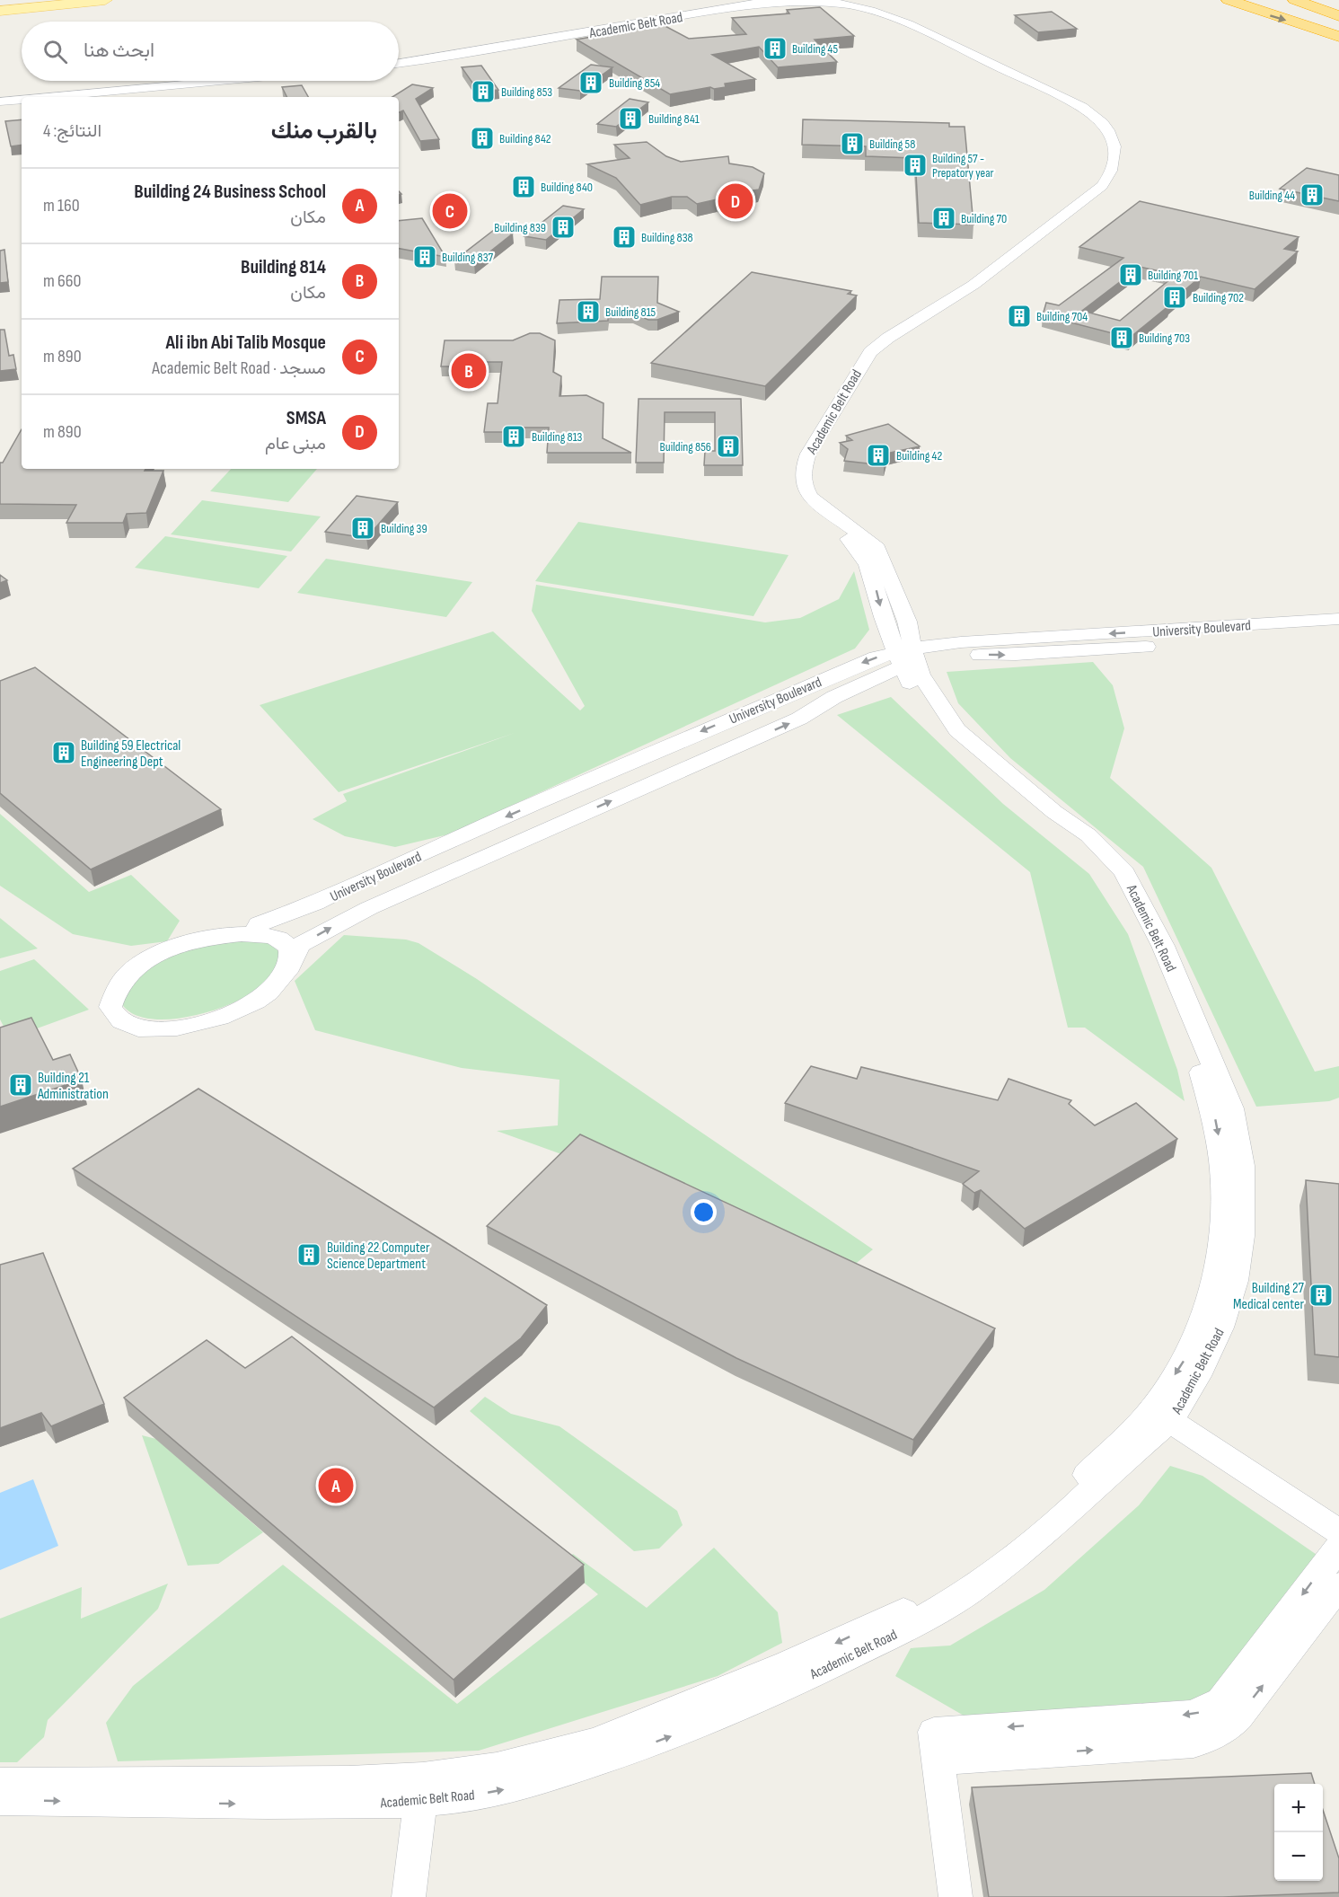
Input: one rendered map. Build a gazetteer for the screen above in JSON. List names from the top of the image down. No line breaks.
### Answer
{"streets":{"street":["Academic Belt Road","University Boulevard"]},"crossings":[["Academic Belt Road","University Boulevard"]],"places":{"building":["Building 45","Building 854","Building 853","Building 841","Building 842","Building 58","Building 57 - Prepatory year","Building 840","Building 44","Building 70","Building 839","Building 838","Building 837","Building 701","Building 702","Building 815","Building 704","Building 703","Building 813","Building 856","Building 42","Building 39","Building 59 Electrical Engineering Dept","Building 21 Administration","Building 22 Computer Science Department","Building 27 Medical center"]},"page":{"search":"ابحث هنا","heading":["بالقرب منك","النتائج: 4"],"list":[{"mark":"A","name":"Building 24 Business School","note":"مكان","value":"160 m"},{"mark":"B","name":"Building 814","note":"مكان","value":"660 m"},{"mark":"C","name":"Ali ibn Abi Talib Mosque","note":"مسجد · Academic Belt Road","value":"890 m"},{"mark":"D","name":"SMSA","note":"مبنى عام","value":"890 m"}],"pins":["D","C","B","A"],"map_buttons":["+","−"]}}
